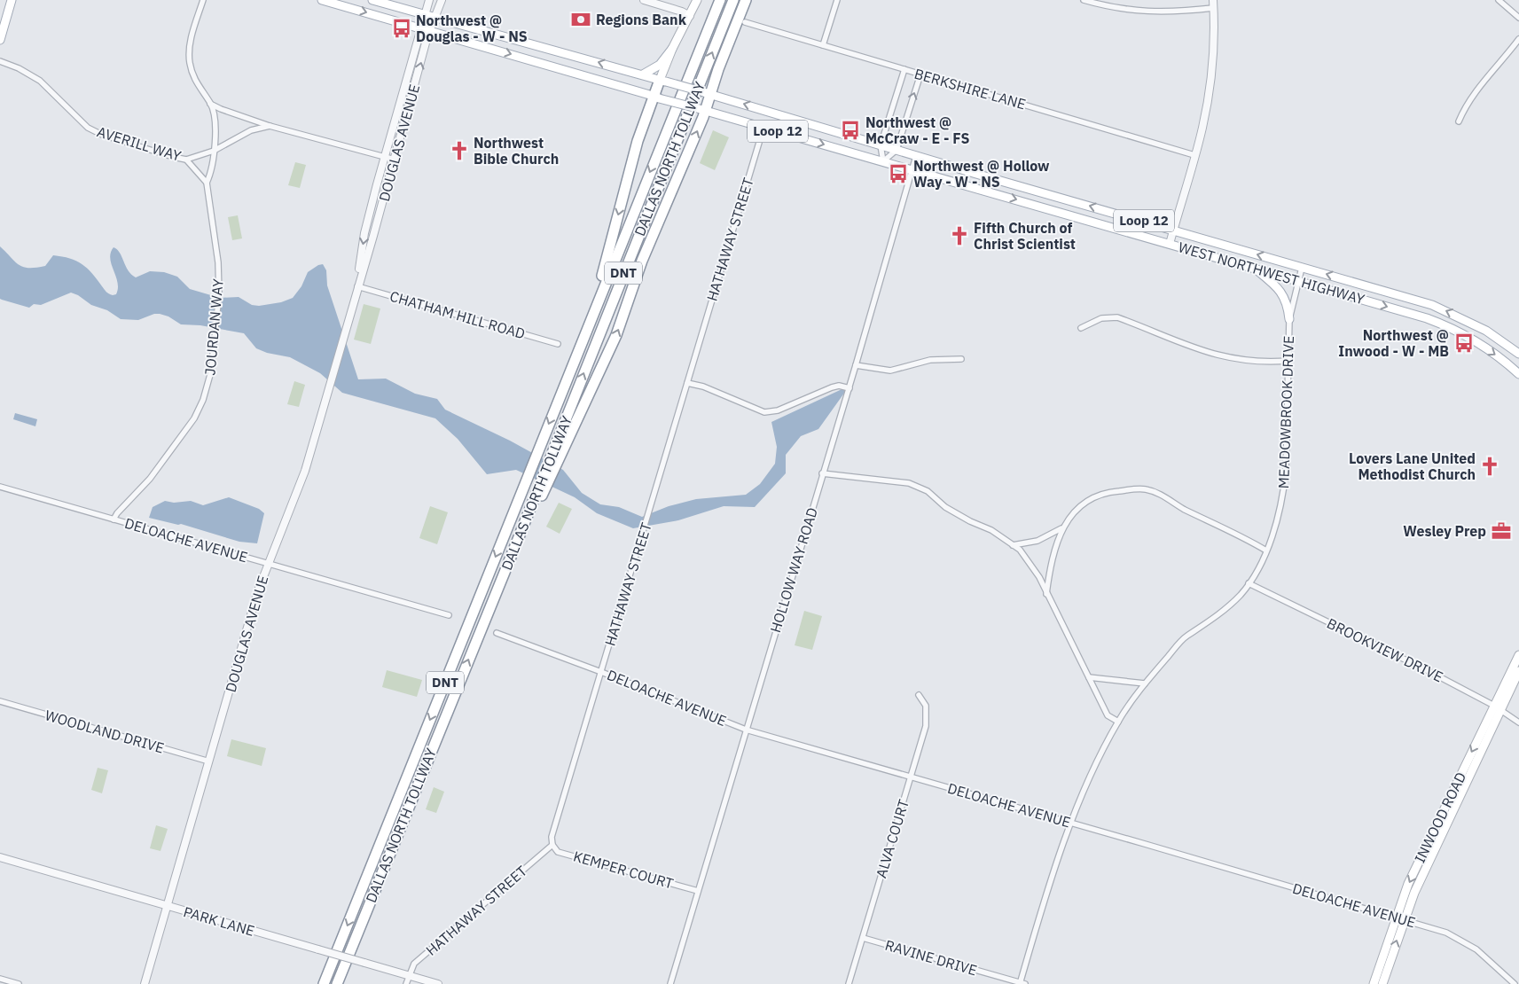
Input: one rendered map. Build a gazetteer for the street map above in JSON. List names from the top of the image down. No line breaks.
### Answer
{"streets":{"highway":["DALLAS NORTH TOLLWAY","DNT"],"main road":["Loop 12","WEST NORTHWEST HIGHWAY","INWOOD ROAD"],"street":["BERKSHIRE LANE","DOUGLAS AVENUE","AVERILL WAY","HATHAWAY STREET","CHATHAM HILL ROAD","JOURDAN WAY","MEADOWBROOK DRIVE","DELOACHE AVENUE","HOLLOW WAY ROAD","BROOKVIEW DRIVE","WOODLAND DRIVE","ALVA COURT","KEMPER COURT","PARK LANE","RAVINE DRIVE"]},"crossings":[["DOUGLAS AVENUE","WEST NORTHWEST HIGHWAY"],["DOUGLAS AVENUE","CHATHAM HILL ROAD"],["DOUGLAS AVENUE","DELOACHE AVENUE"],["DOUGLAS AVENUE","WOODLAND DRIVE"],["DOUGLAS AVENUE","PARK LANE"],["AVERILL WAY","JOURDAN WAY"],["HATHAWAY STREET","WEST NORTHWEST HIGHWAY"],["HATHAWAY STREET","DELOACHE AVENUE"],["HATHAWAY STREET","KEMPER COURT"],["HATHAWAY STREET","PARK LANE"],["WEST NORTHWEST HIGHWAY","MEADOWBROOK DRIVE"],["WEST NORTHWEST HIGHWAY","HOLLOW WAY ROAD"],["JOURDAN WAY","DELOACHE AVENUE"],["MEADOWBROOK DRIVE","DELOACHE AVENUE"],["MEADOWBROOK DRIVE","BROOKVIEW DRIVE"],["MEADOWBROOK DRIVE","RAVINE DRIVE"],["DELOACHE AVENUE","HOLLOW WAY ROAD"],["DELOACHE AVENUE","INWOOD ROAD"],["DELOACHE AVENUE","ALVA COURT"],["HOLLOW WAY ROAD","KEMPER COURT"],["BROOKVIEW DRIVE","INWOOD ROAD"],["ALVA COURT","RAVINE DRIVE"]],"places":{"bank":["Regions Bank"],"bus stop":["Northwest @ Douglas - W - NS","Northwest @ McCraw - E - FS","Northwest @ Hollow Way - W - NS","Northwest @ Inwood - W - MB"],"church":["Northwest Bible Church","Fifth Church of Christ Scientist","Lovers Lane United Methodist Church"],"office":["Wesley Prep"]}}
